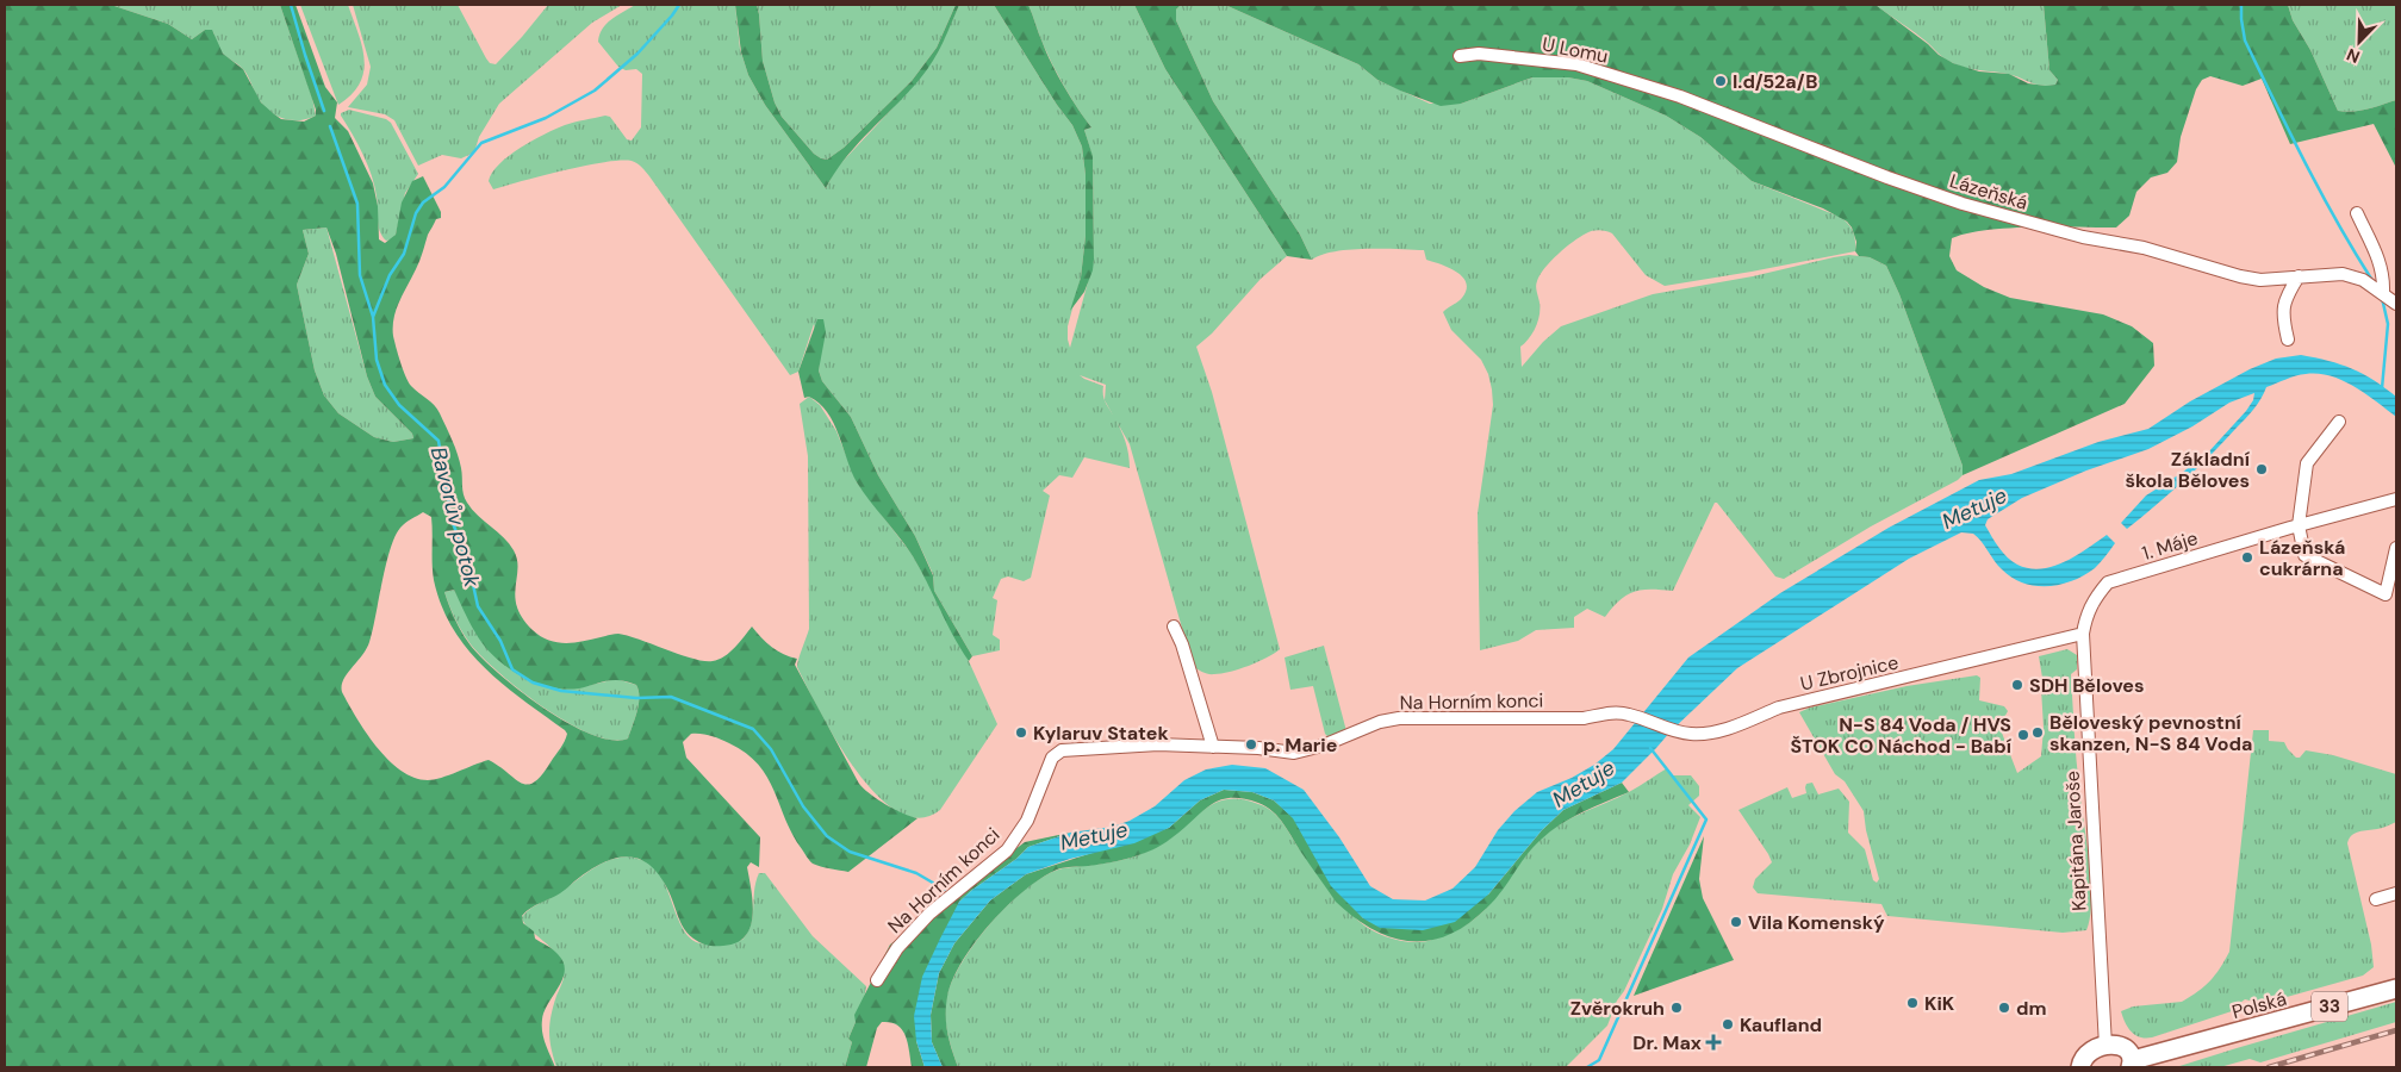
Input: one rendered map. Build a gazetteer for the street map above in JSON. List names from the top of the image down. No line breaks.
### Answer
{"streets":{"main road":["Polská","33"],"street":["U Lomu","Lázeňská","1. Máje","U Zbrojnice","Na Horním konci","Kapitána Jaroše"]},"crossings":[["U Lomu","Lázeňská"],["1. Máje","U Zbrojnice"],["1. Máje","Kapitána Jaroše"],["U Zbrojnice","Na Horním konci"],["U Zbrojnice","Kapitána Jaroše"],["Kapitána Jaroše","Polská"]],"water":["Metuje","Bavorův potok"],"places":{"other":["I.d/52a/B","Základní škola Běloves","Lázeňská cukrárna","SDH Běloves","Kylaruv Statek","Běloveský pevnostní skanzen, N-S 84 Voda","N-S 84 Voda / HVS ŠTOK CO Náchod - Babí","p. Marie","Vila Komenský","KiK","Zvěrokruh","dm","Kaufland"],"health":["Dr. Max"]},"north":"bottom left"}
